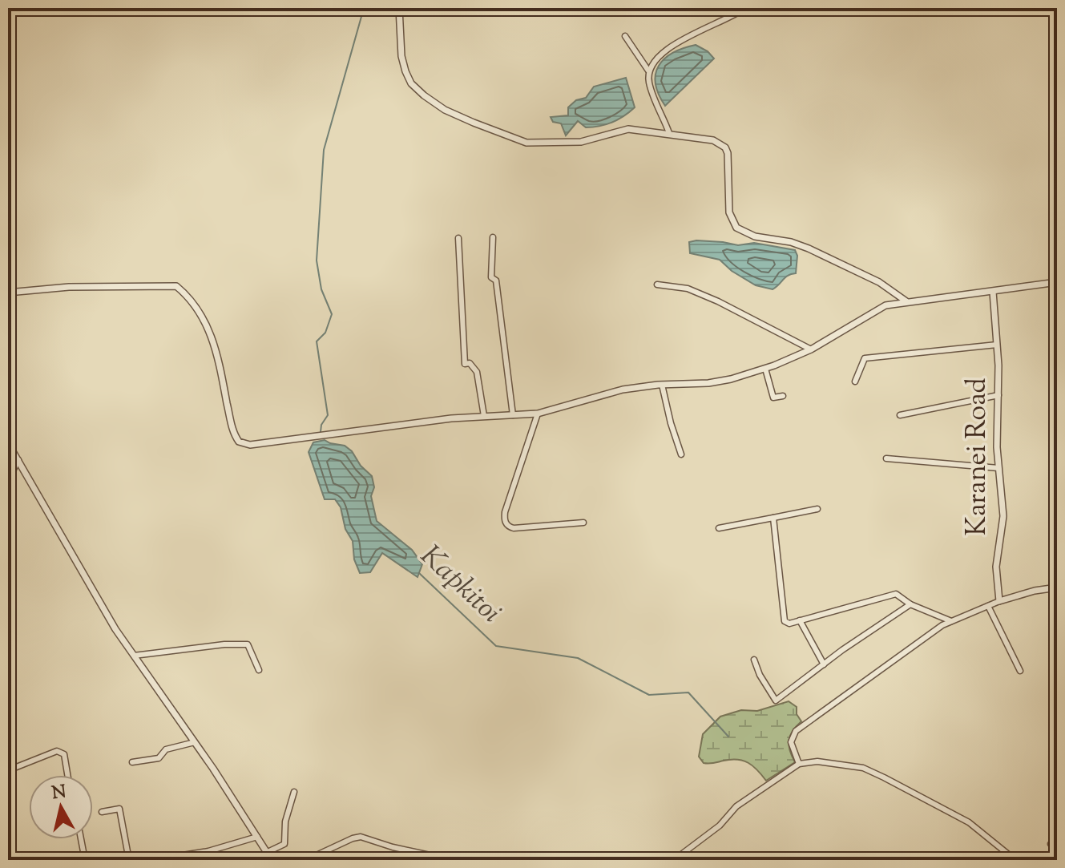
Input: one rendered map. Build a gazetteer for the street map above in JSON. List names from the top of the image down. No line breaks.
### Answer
{"streets":{"street":["Karanei Road"]},"water":["Kapkitoi"],"north":"top"}
